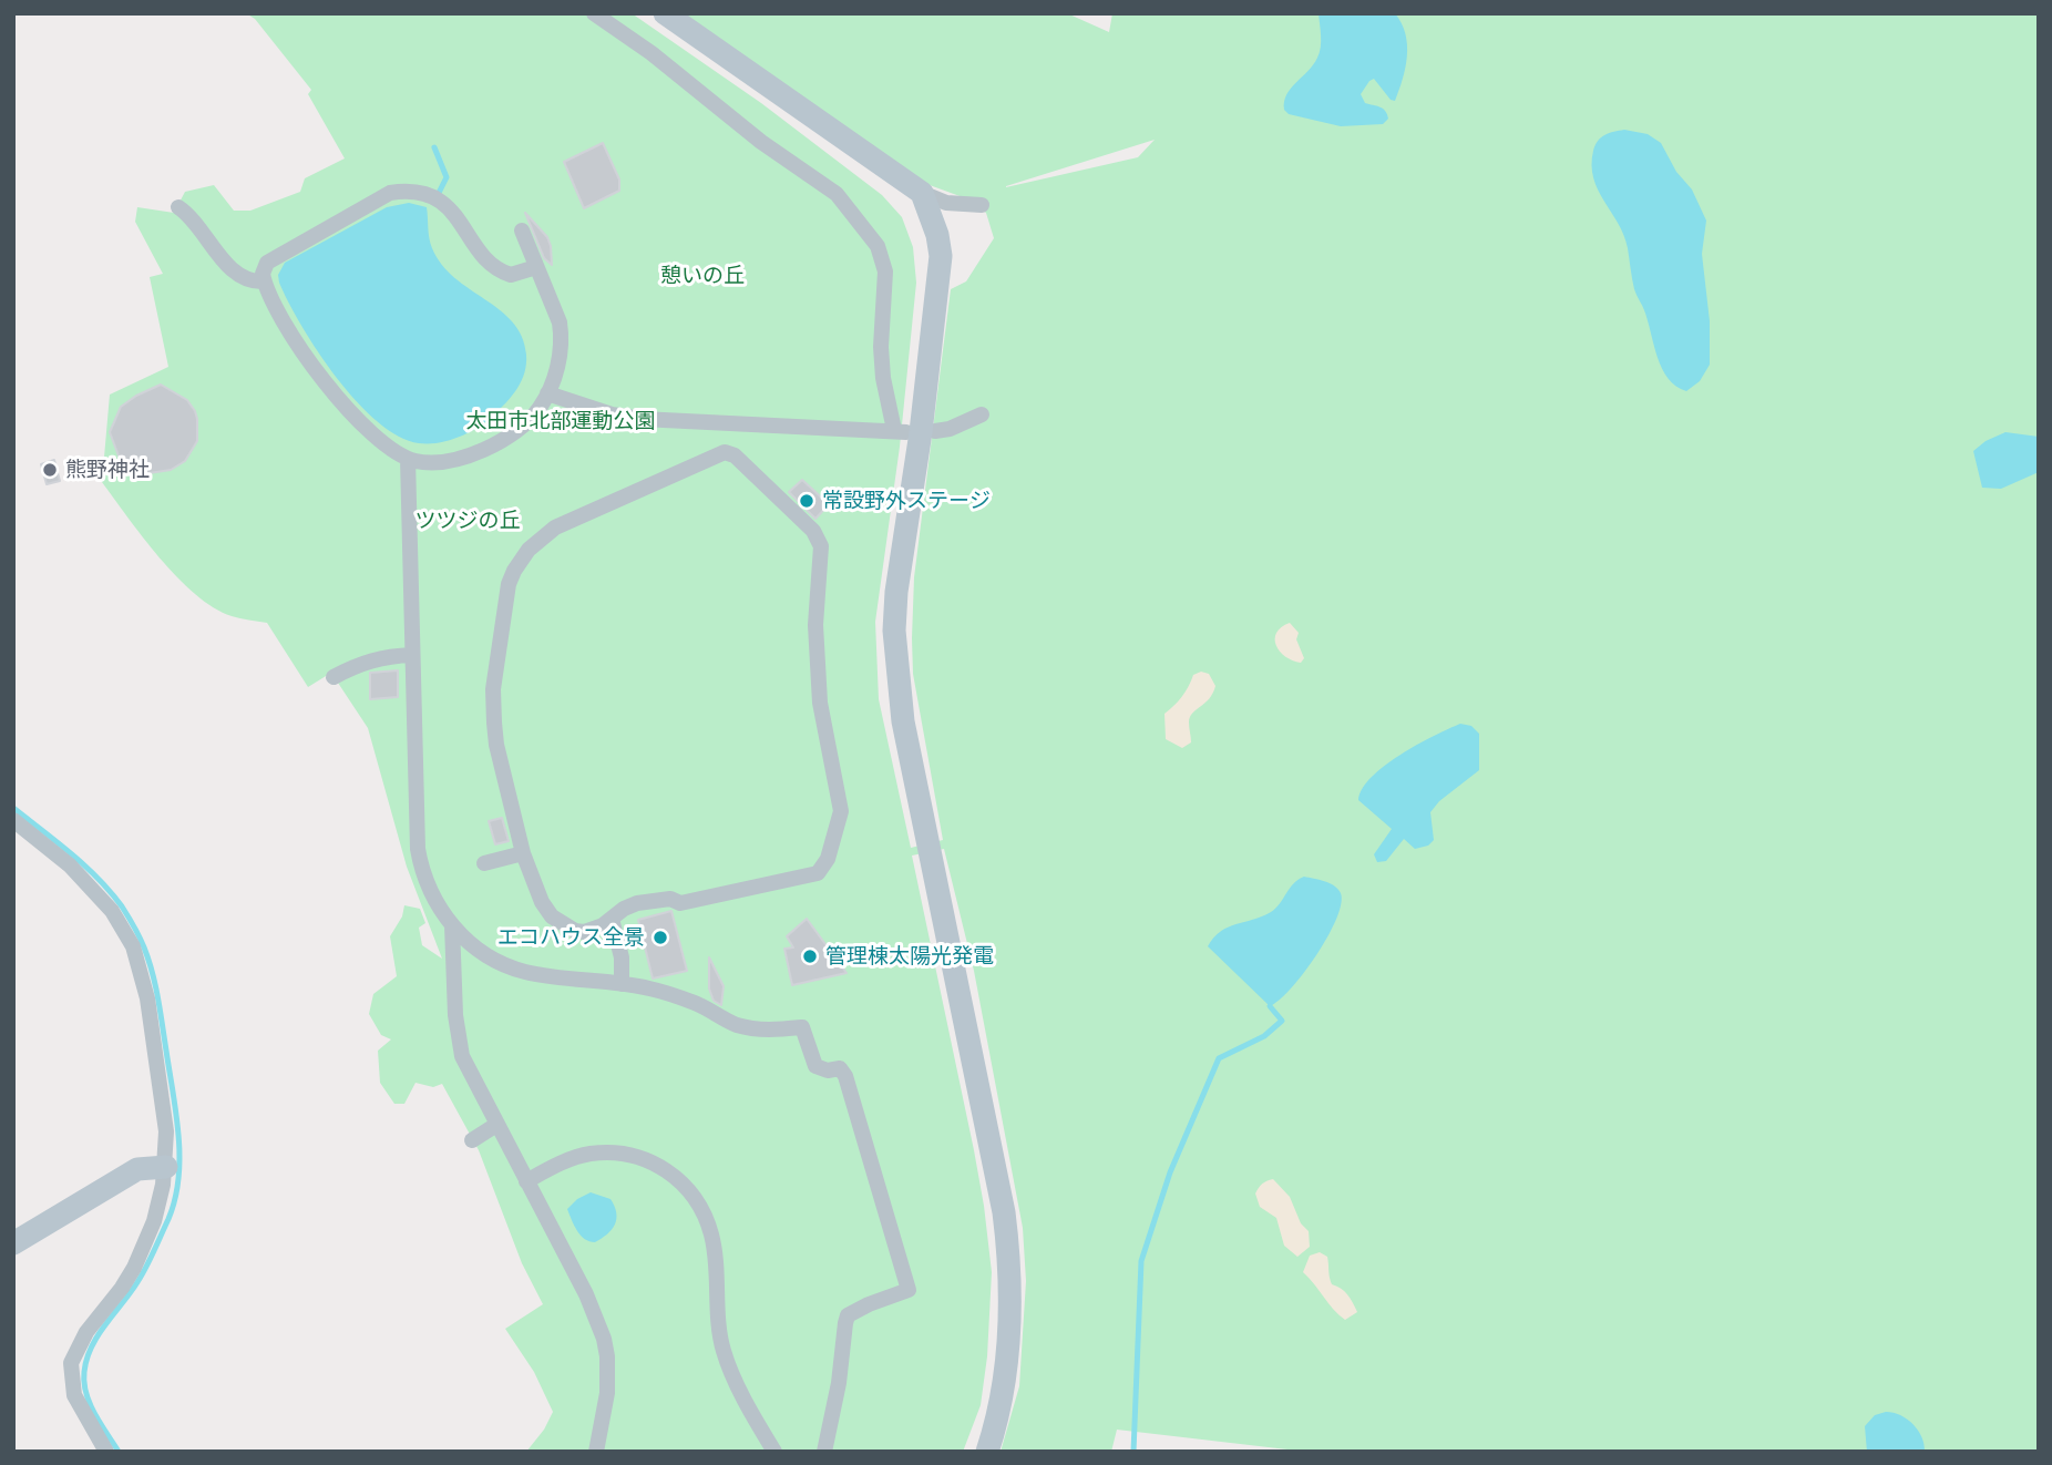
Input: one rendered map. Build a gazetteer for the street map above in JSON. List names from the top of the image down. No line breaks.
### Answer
{"parks":["憩いの丘","太田市北部運動公園","ツツジの丘"],"places":["熊野神社","常設野外ステージ","エコハウス全景","管理棟太陽光発電"]}
